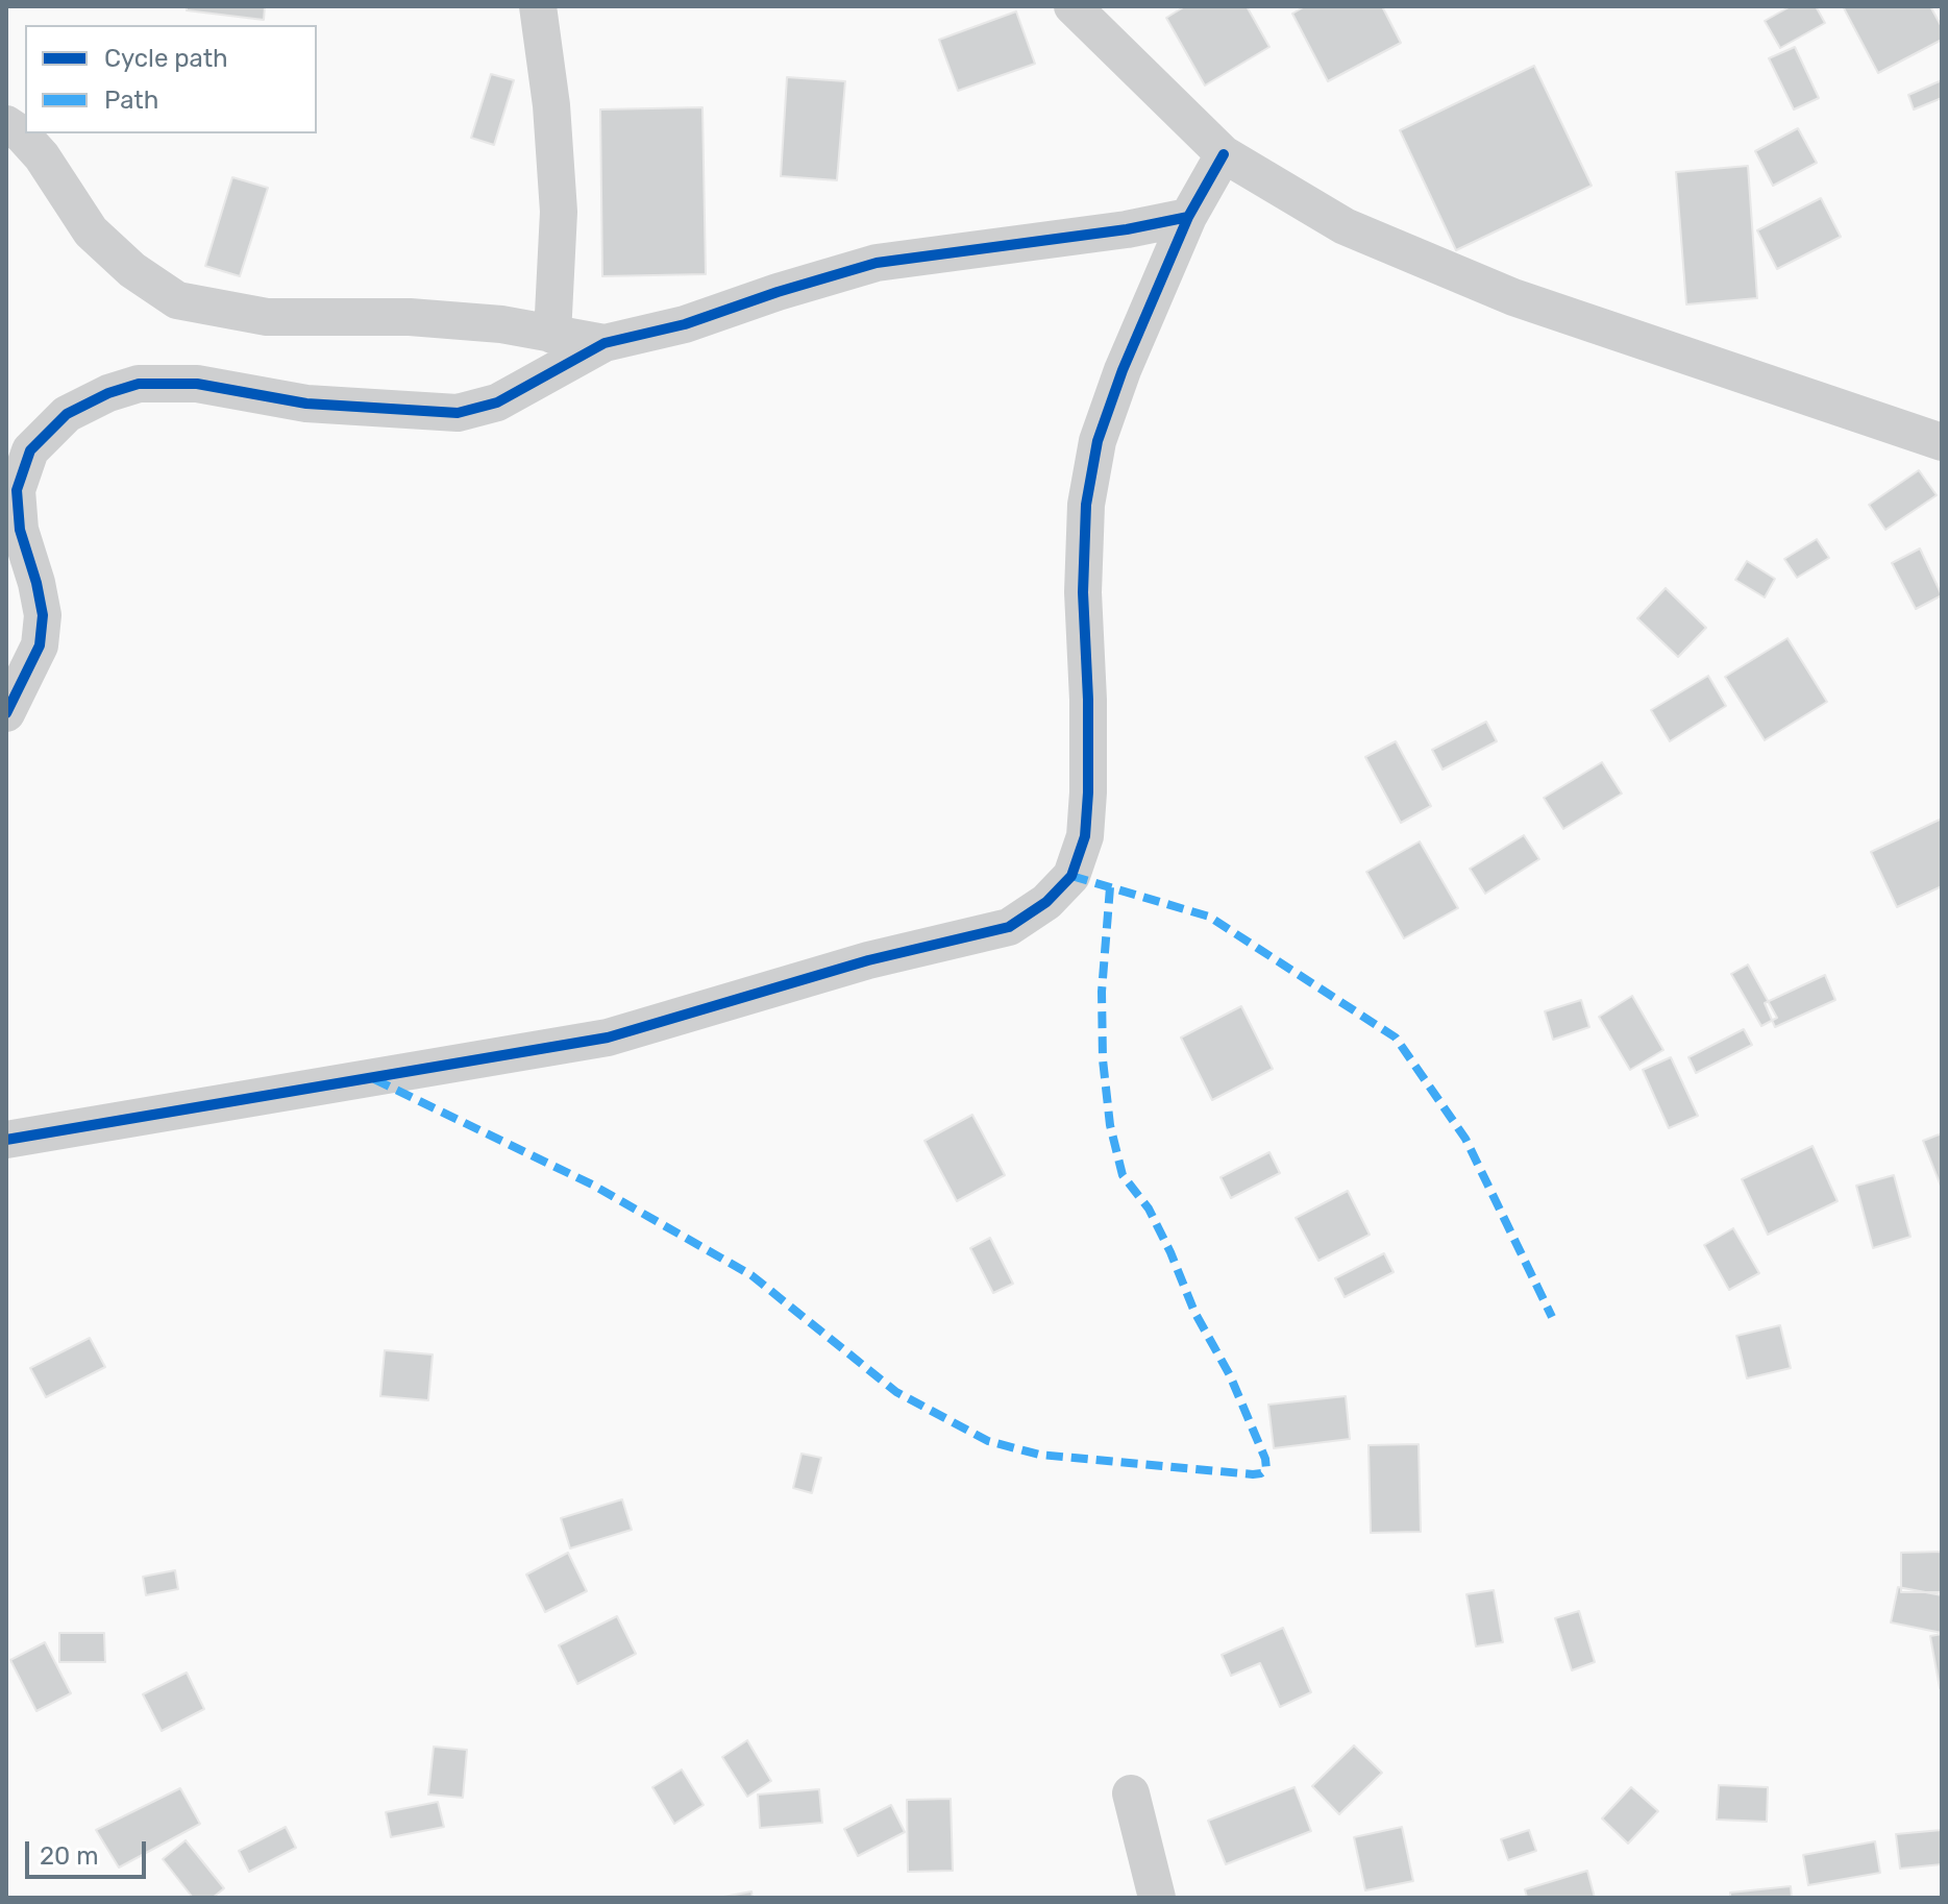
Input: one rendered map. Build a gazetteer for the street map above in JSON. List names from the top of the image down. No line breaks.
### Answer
{"legend":["Cycle path","Path"],"scale_bar":"20 m"}
